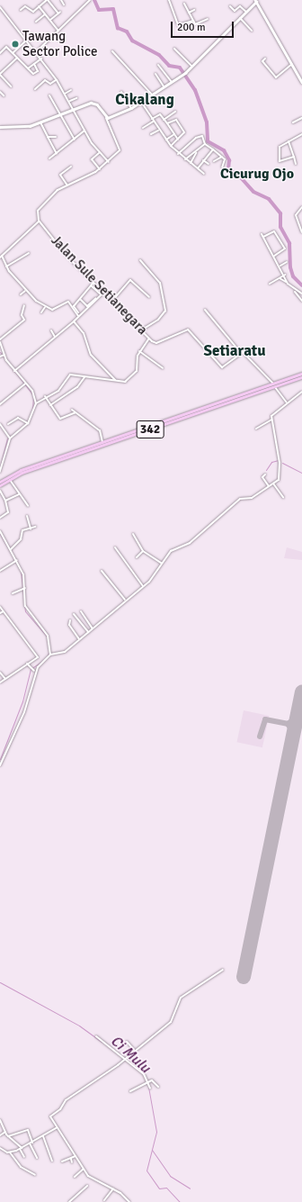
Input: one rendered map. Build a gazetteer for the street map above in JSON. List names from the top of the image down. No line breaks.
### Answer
{"streets":{"main road":["342"],"street":["Jalan Sule Setianegara"]},"districts":["Cikalang","Cicurug Ojo","Setiaratu"],"water":["Ci Mulu"],"places":["Tawang Sector Police"],"scale_bar":"200 m"}
